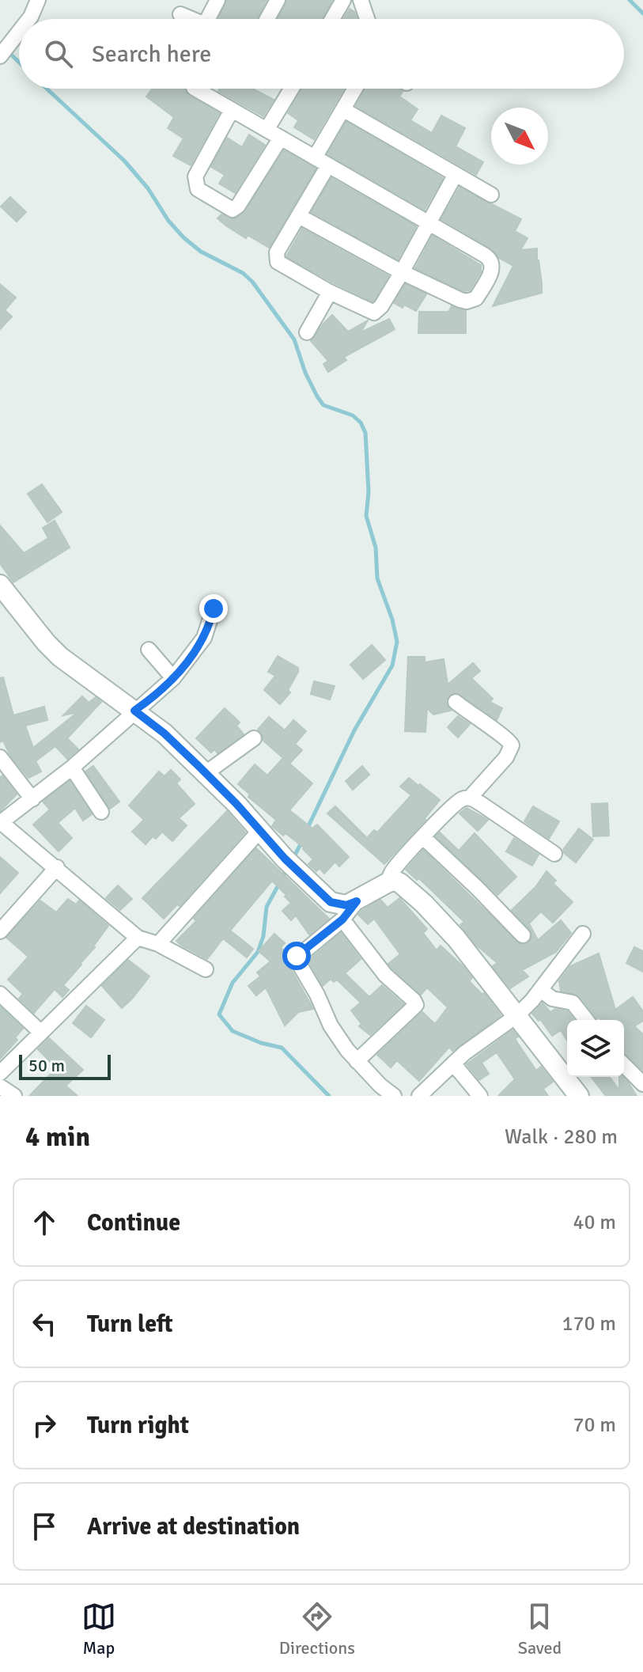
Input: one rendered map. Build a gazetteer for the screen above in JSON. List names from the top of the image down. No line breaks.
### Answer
{"scale_bar":"50 m","north":"bottom right","page":{"search":"Search here","scale":"50 m","heading":["4 min","Walk · 280 m"],"list":[["Continue","40 m"],["Turn left","170 m"],["Turn right","70 m"],"Arrive at destination"],"nav":["Map","Directions","Saved"]}}
